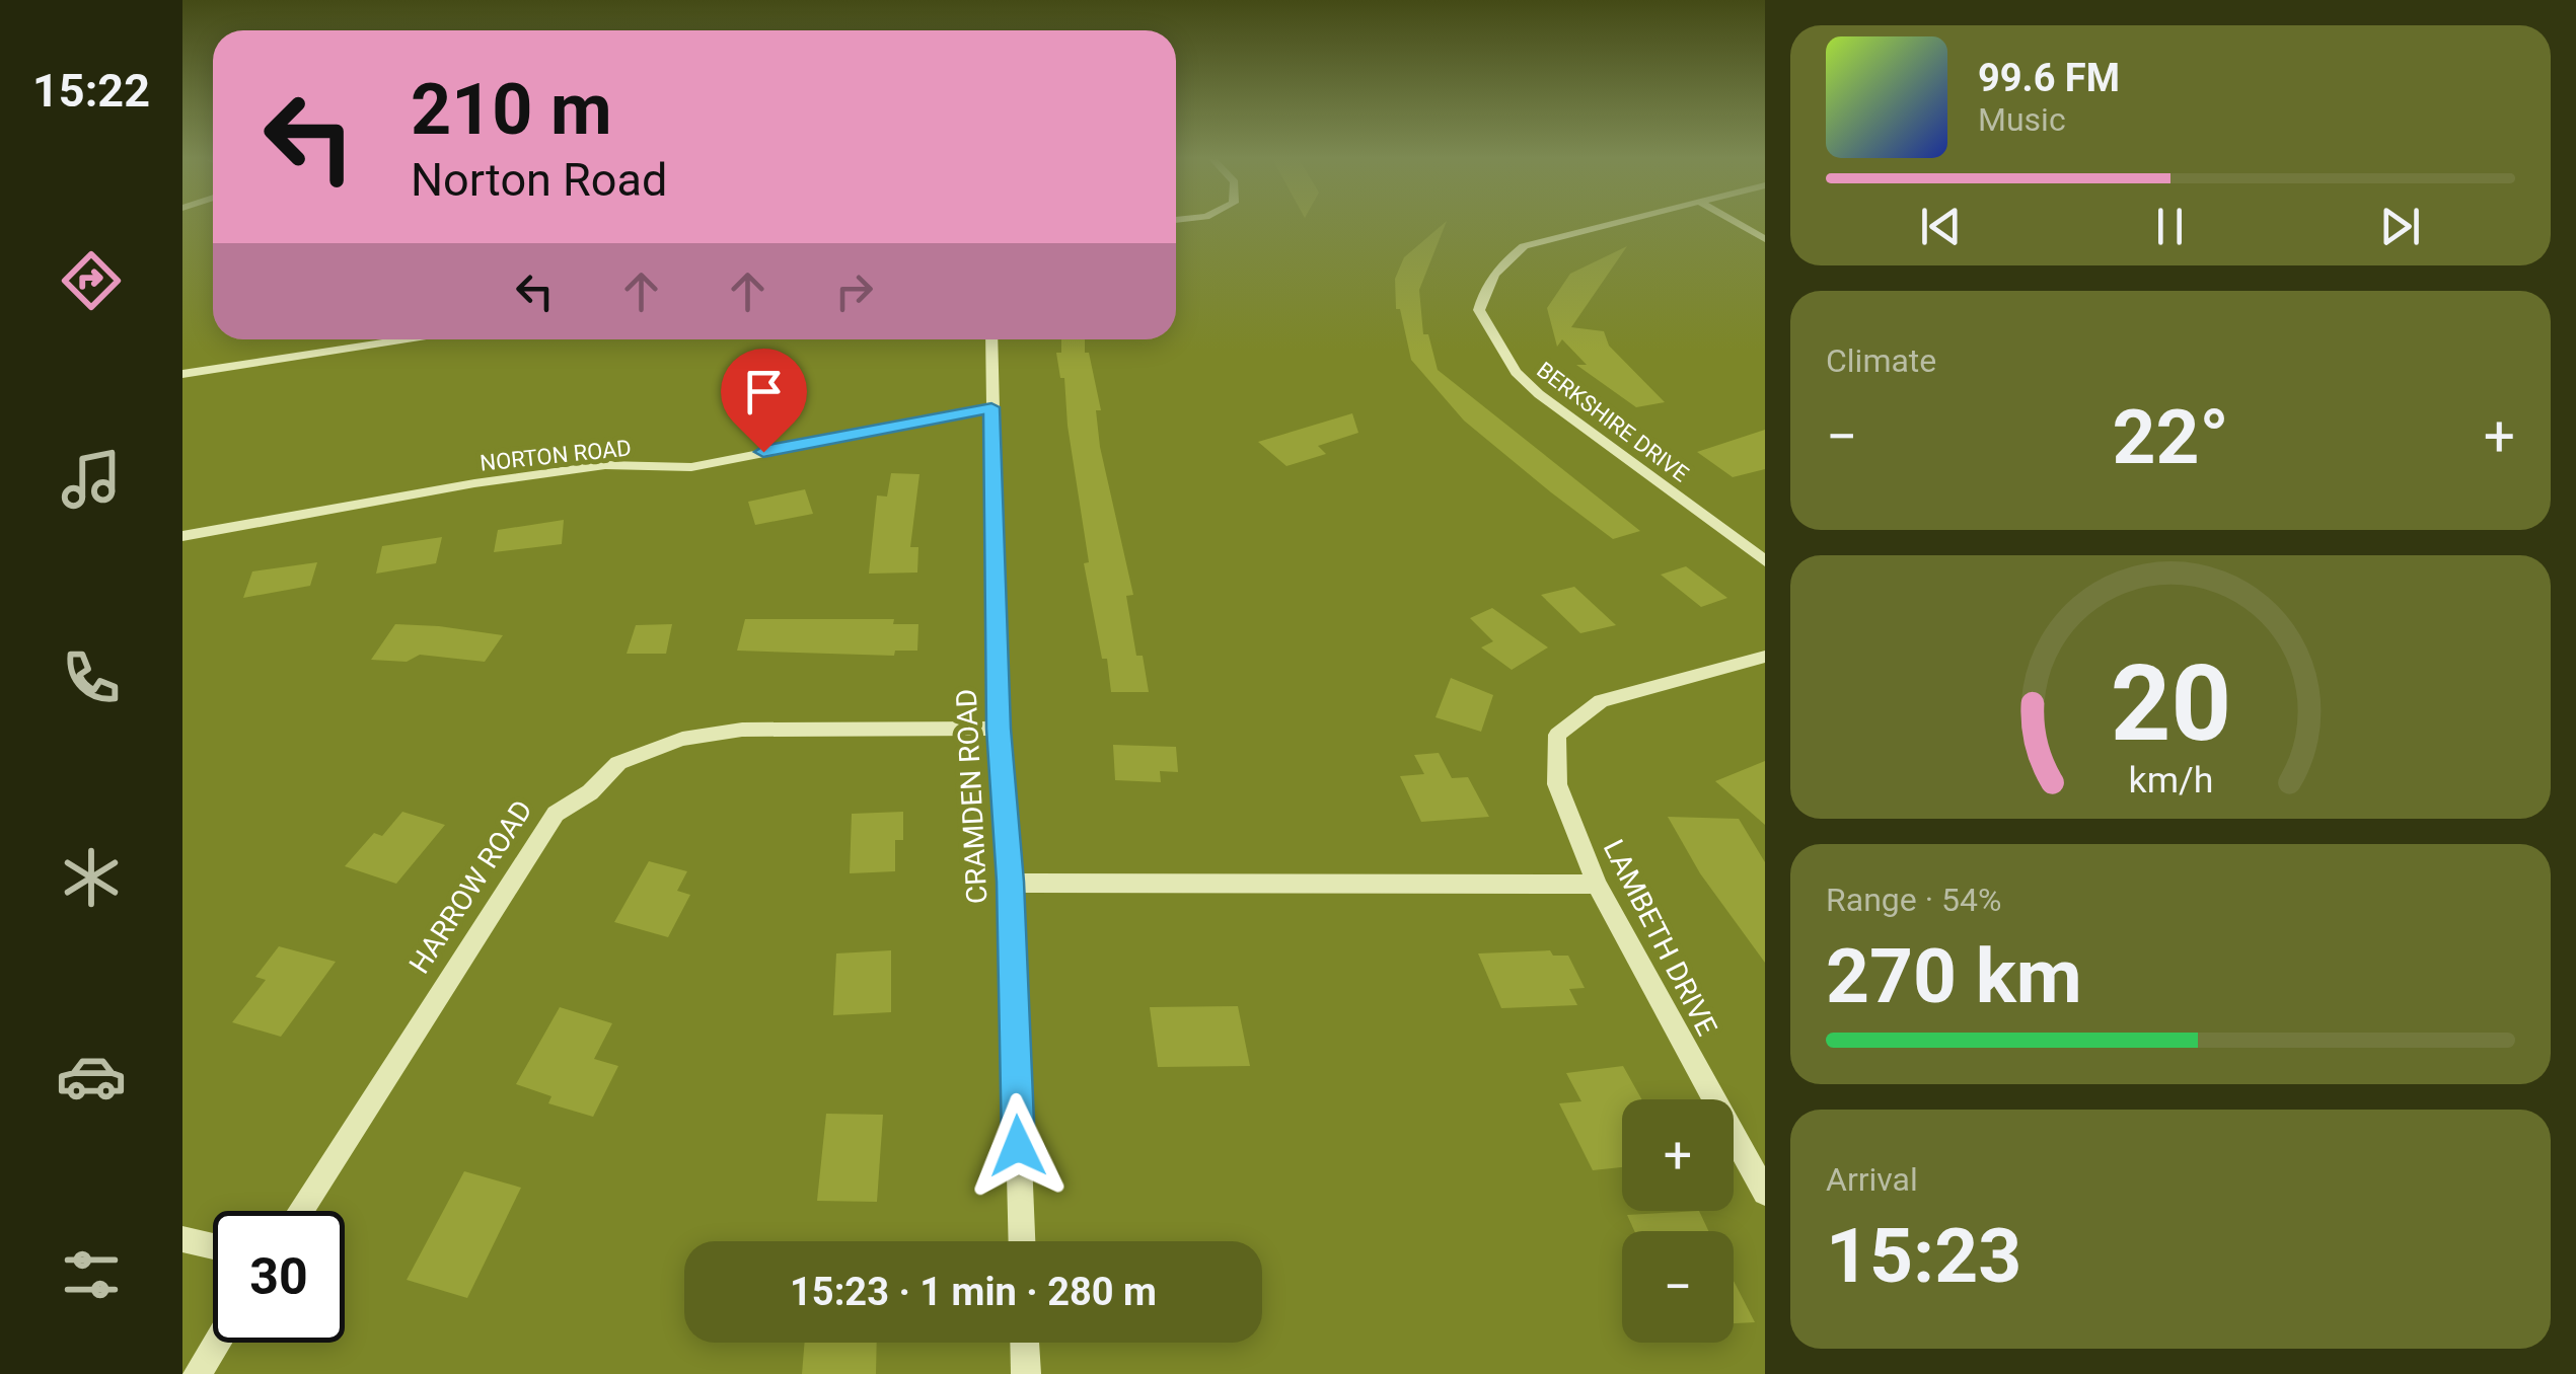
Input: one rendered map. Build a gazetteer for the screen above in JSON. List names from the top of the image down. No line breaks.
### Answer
{"streets":{"street":["BERKSHIRE DRIVE","NORTON ROAD","CRAMDEN ROAD","HARROW ROAD","LAMBETH DRIVE"]},"crossings":[["NORTON ROAD","CRAMDEN ROAD"],["CRAMDEN ROAD","HARROW ROAD"]],"page":{"tabs":"15:22","turn":["210 m","Norton Road"],"song":["99.6 FM","Music"],"tile":["Climate",["Range · 54%","270 km"],["Arrival","15:23"]],"heat":["−","22°","+"],"map_buttons":["+","−"],"limit":"30","trip":"15:23 · 1 min · 280 m","gauge":["20","km/h"]}}
